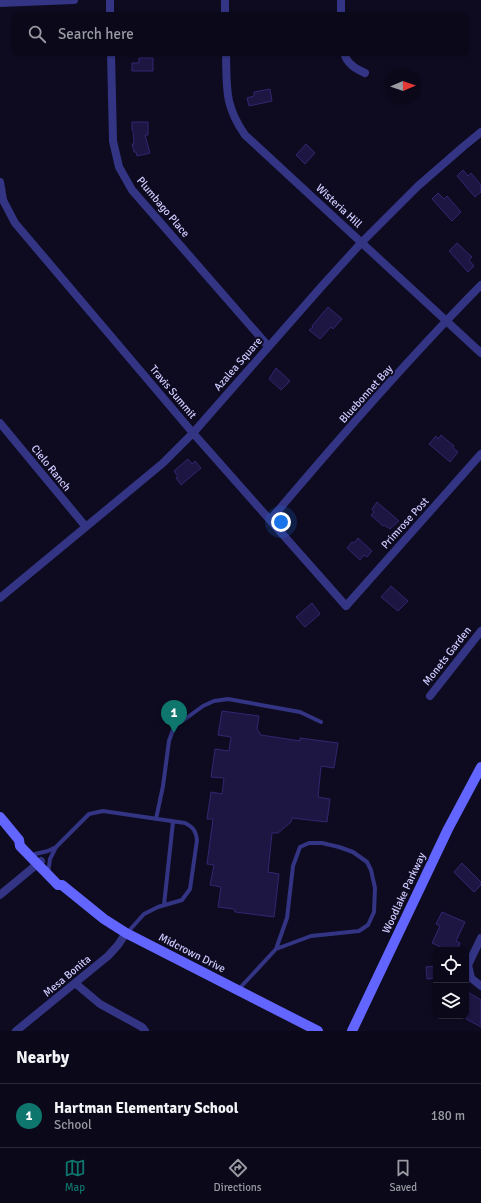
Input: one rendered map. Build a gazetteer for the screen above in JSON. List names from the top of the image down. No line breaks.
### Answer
{"streets":{"street":["Wisteria Hill","Plumbago Place","Azalea Square","Travis Summit","Bluebonnet Bay","Cielo Ranch","Primrose Post","Monets Garden","Woodlake Parkway","Midcrown Drive","Mesa Bonita"]},"crossings":[["Wisteria Hill","Azalea Square"],["Wisteria Hill","Bluebonnet Bay"],["Plumbago Place","Azalea Square"],["Azalea Square","Travis Summit"],["Azalea Square","Cielo Ranch"],["Travis Summit","Bluebonnet Bay"],["Travis Summit","Primrose Post"],["Midcrown Drive","Mesa Bonita"]],"north":"right","page":{"search":"Search here","pins":"1","heading":"Nearby","list":[{"mark":"1","name":"Hartman Elementary School","note":"School","value":"180 m"}],"nav":["Map","Directions","Saved"]}}
